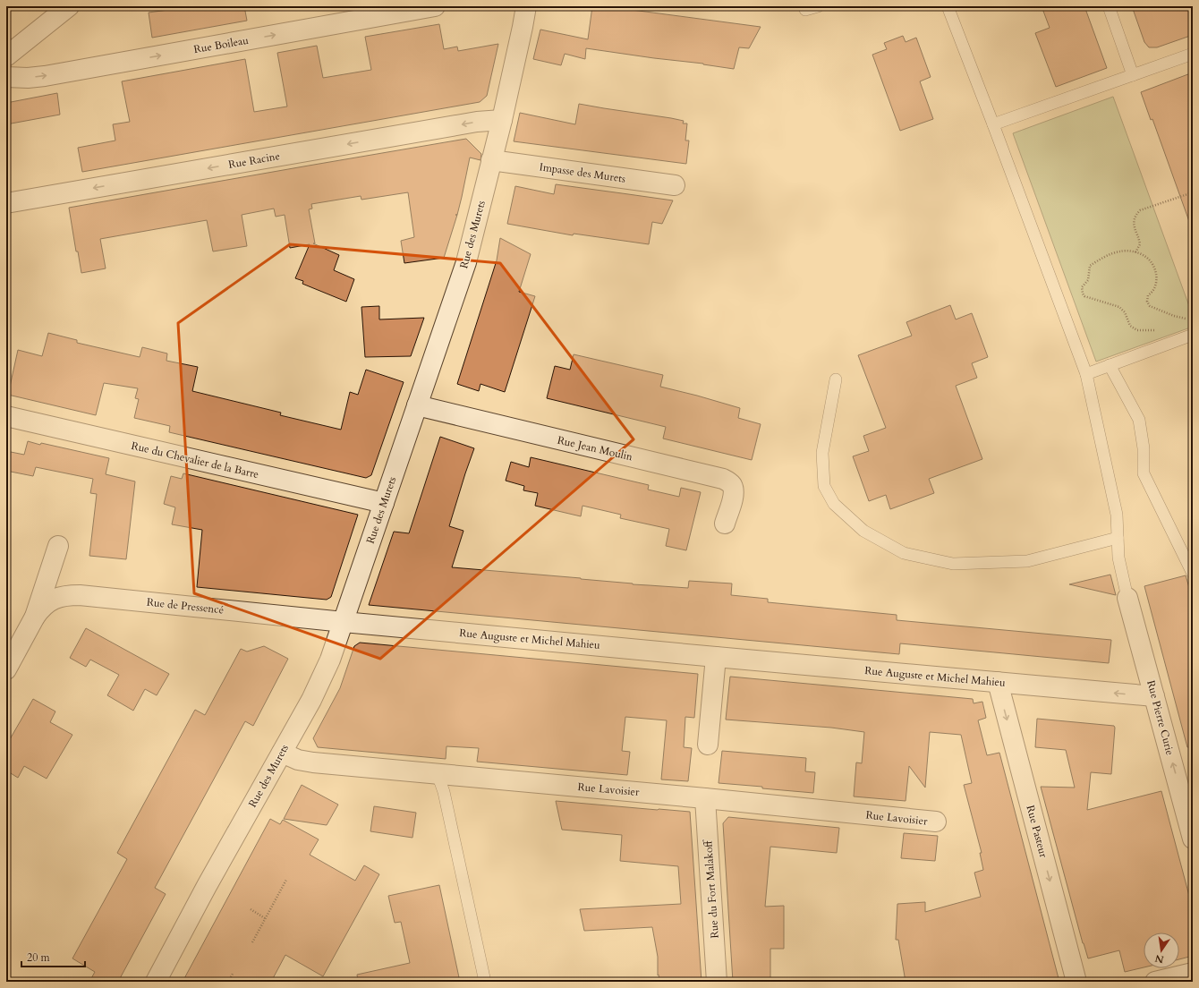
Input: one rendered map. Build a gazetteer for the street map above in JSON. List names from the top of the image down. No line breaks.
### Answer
{"streets":{"street":["Rue Boileau","Rue Racine","Impasse des Murets","Rue des Murets","Rue Jean Moulin","Rue du Chevalier de la Barre","Rue de Pressencé","Rue Auguste et Michel Mahieu","Rue Pierre Curie","Rue Lavoisier","Rue Pasteur","Rue du Fort Malakoff"]},"crossings":[["Rue Racine","Rue des Murets"],["Impasse des Murets","Rue des Murets"],["Rue des Murets","Rue Jean Moulin"],["Rue des Murets","Rue du Chevalier de la Barre"],["Rue des Murets","Rue de Pressencé"],["Rue des Murets","Rue Auguste et Michel Mahieu"],["Rue des Murets","Rue Lavoisier"],["Rue de Pressencé","Rue Auguste et Michel Mahieu"],["Rue Auguste et Michel Mahieu","Rue Pierre Curie"],["Rue Auguste et Michel Mahieu","Rue Pasteur"],["Rue Lavoisier","Rue du Fort Malakoff"]],"one_way":["Rue Boileau","Rue Racine","Rue Pierre Curie","Rue Pasteur"],"scale_bar":"20 m","north":"bottom"}
